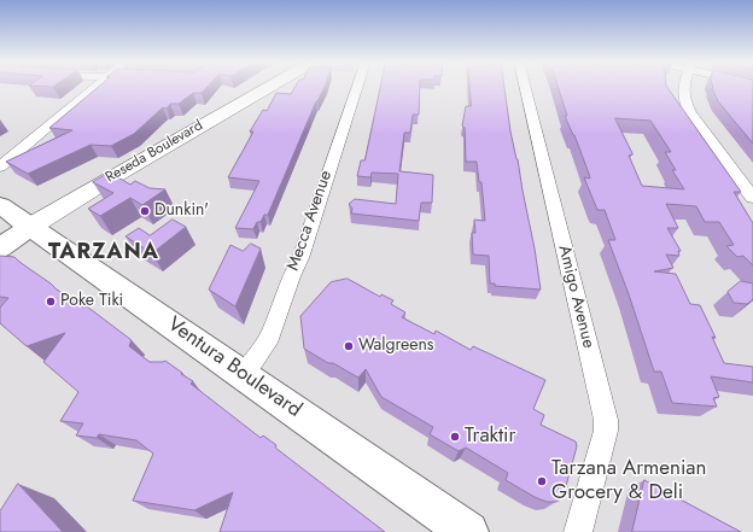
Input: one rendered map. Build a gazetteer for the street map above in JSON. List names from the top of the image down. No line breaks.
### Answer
{"streets":{"main road":["Reseda Boulevard","Ventura Boulevard"],"street":["Mecca Avenue","Amigo Avenue"]},"crossings":[["Reseda Boulevard","Ventura Boulevard"],["Mecca Avenue","Ventura Boulevard"]],"districts":["TARZANA"],"places":["Dunkin'","Poke Tiki","Walgreens","Traktir","Tarzana Armenian Grocery & Deli"]}
